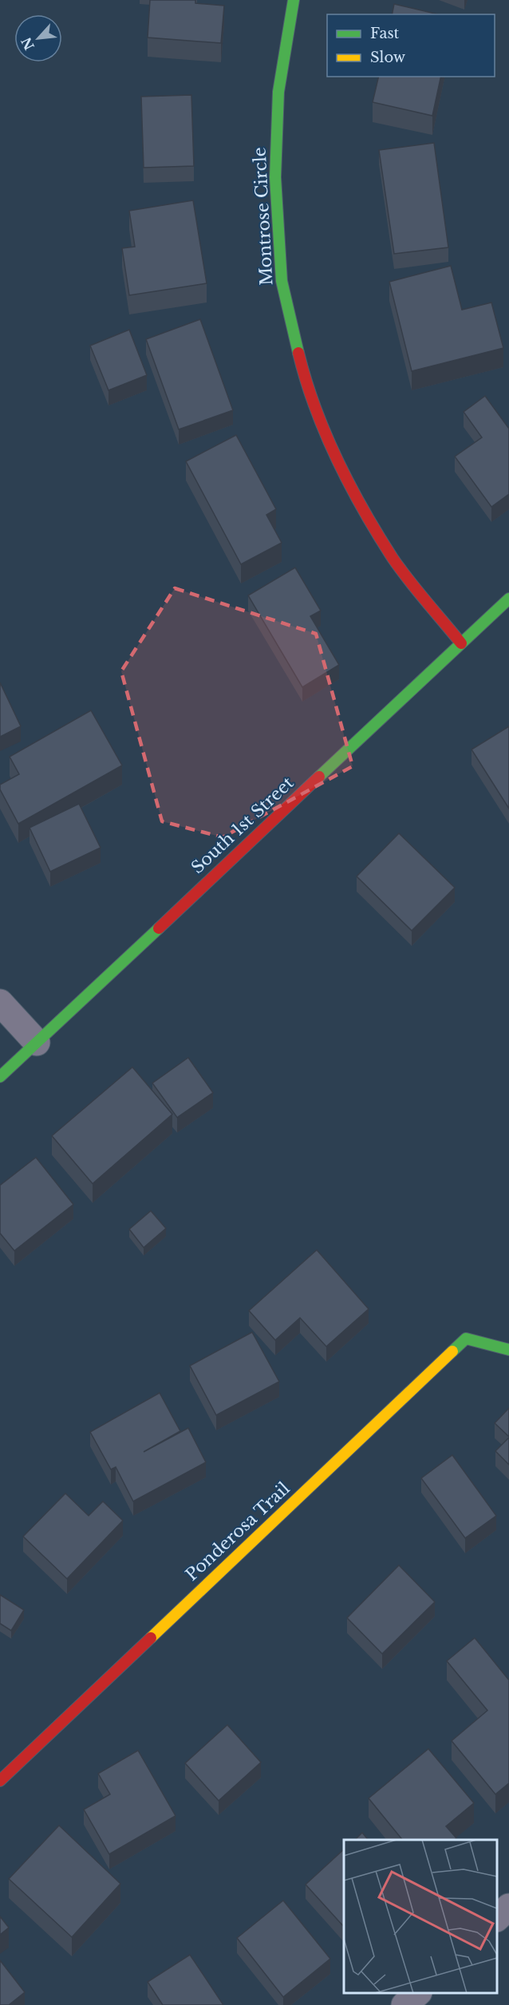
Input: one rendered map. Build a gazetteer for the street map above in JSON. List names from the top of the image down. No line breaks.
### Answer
{"streets":{"street":["Montrose Circle","South 1st Street","Ponderosa Trail"]},"crossings":[["Montrose Circle","South 1st Street"]],"legend":["Fast","Slow"],"north":"bottom left"}
